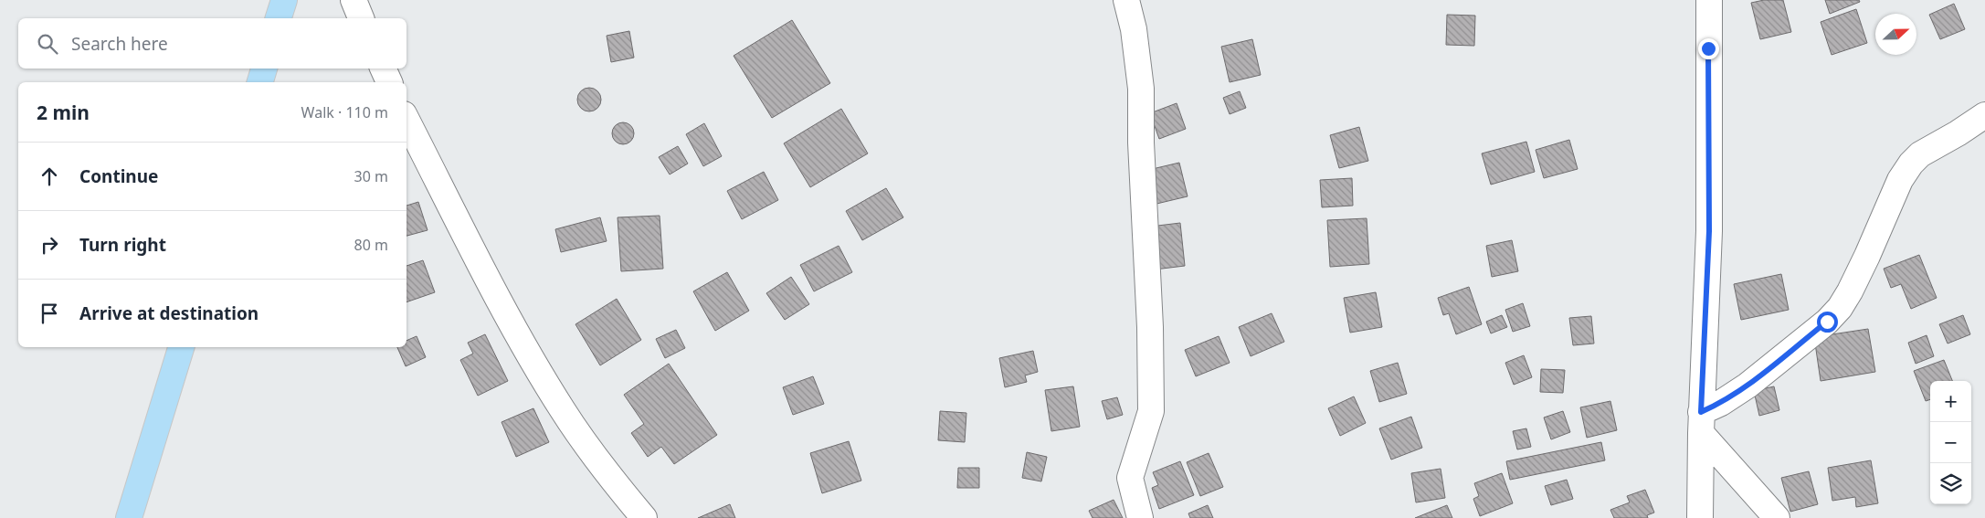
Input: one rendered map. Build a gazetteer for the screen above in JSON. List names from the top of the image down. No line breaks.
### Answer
{"north":"right","page":{"search":"Search here","heading":["2 min","Walk · 110 m"],"list":[["Continue","30 m"],["Turn right","80 m"],"Arrive at destination"],"map_buttons":["+","−"]}}
